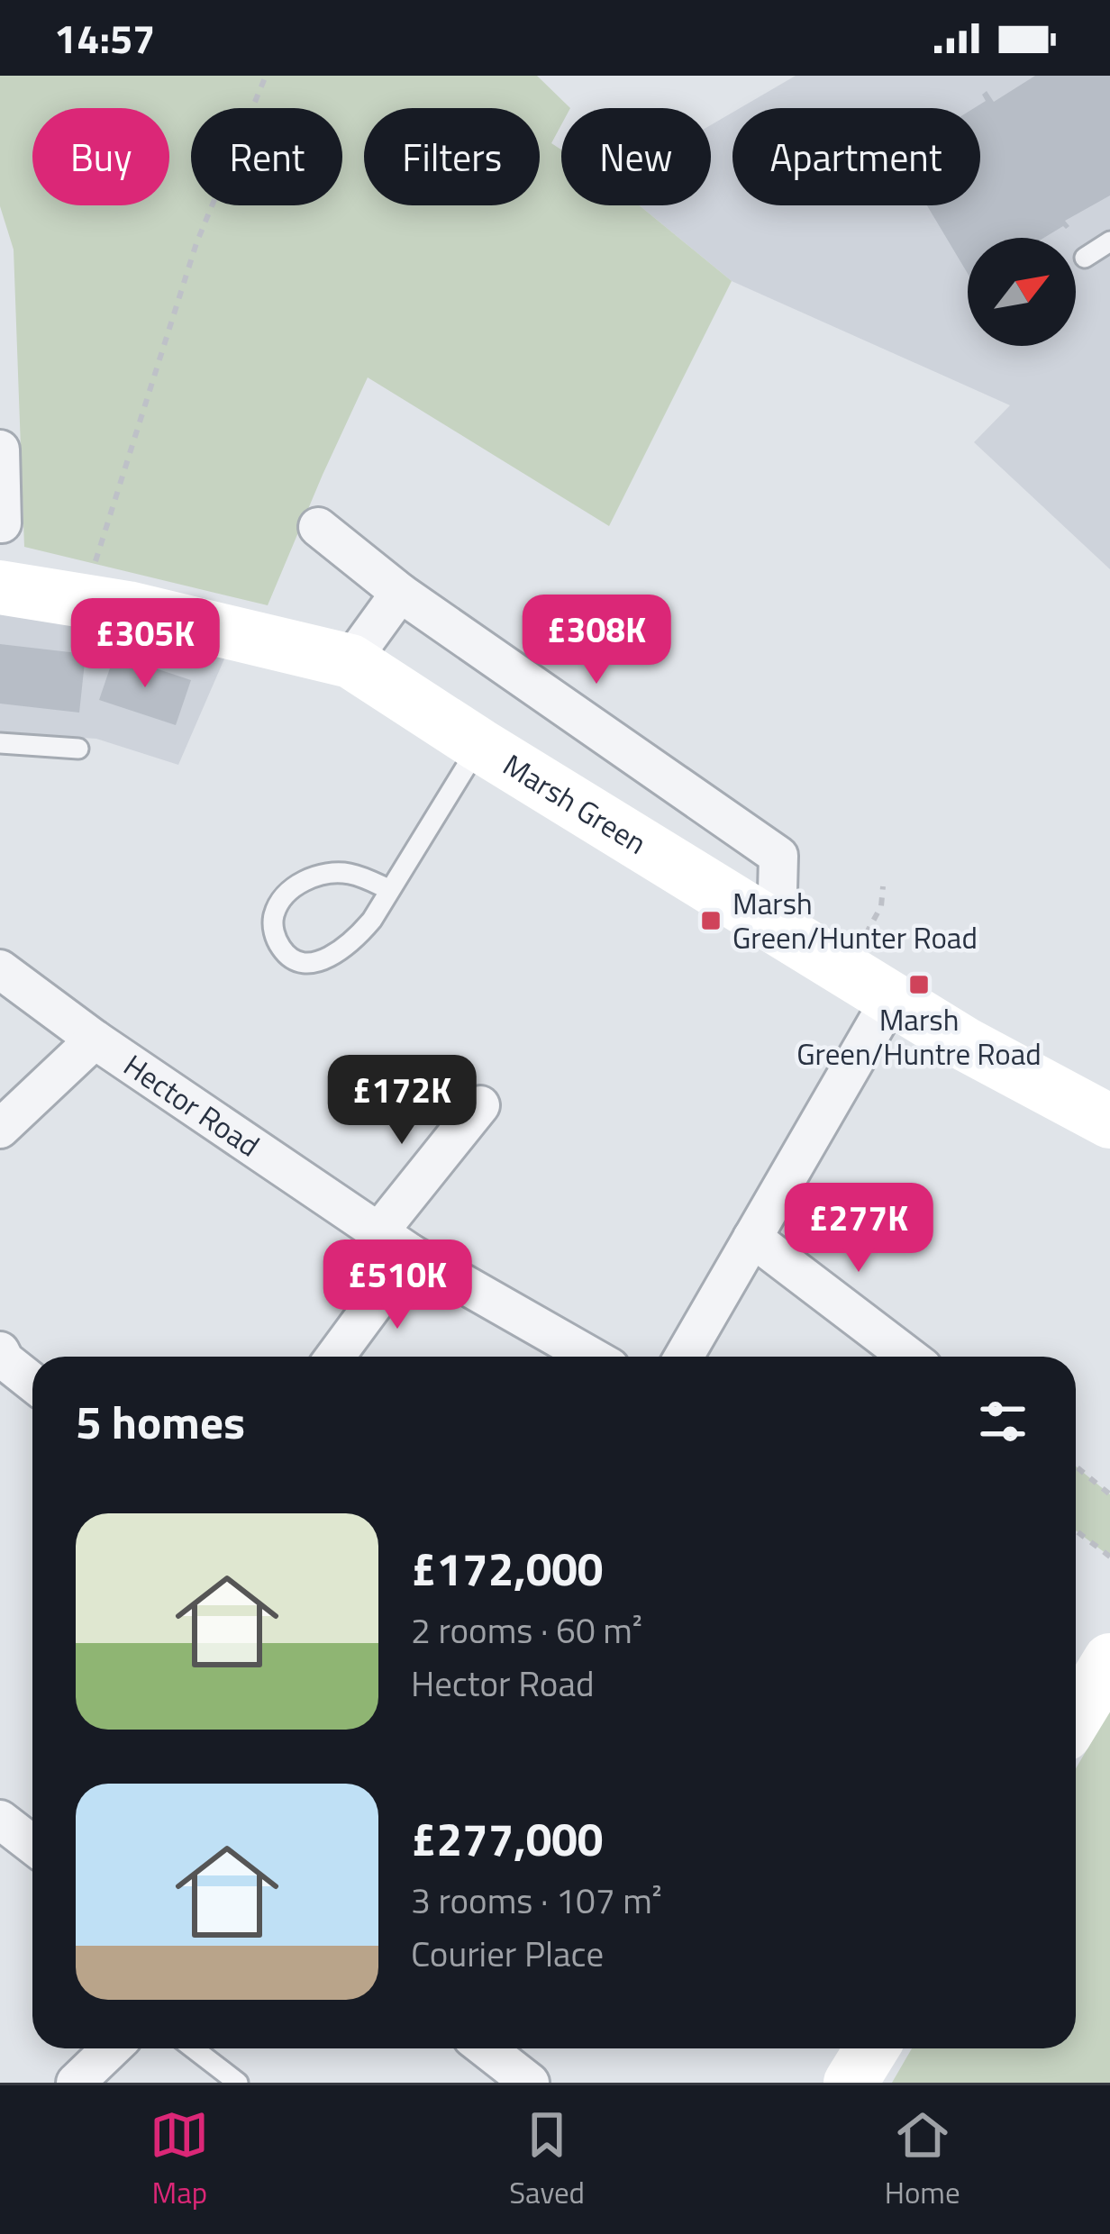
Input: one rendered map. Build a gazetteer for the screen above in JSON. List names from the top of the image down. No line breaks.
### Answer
{"streets":{"street":["Marsh Green","Hector Road"]},"places":{"transit":["Marsh Green/Hunter Road","Marsh Green/Huntre Road"]},"north":"top right","page":{"status":"14:57","chip":["Buy","Rent","Filters","New","Apartment"],"price":["£308K","£305K","£172K","£277K","£510K"],"heading":"5 homes","list":[{"name":"£172,000","note":"2 rooms · 60 m² · Hector Road"},{"name":"£277,000","note":"3 rooms · 107 m² · Courier Place"}],"tabs":["Map","Saved","Home"]}}
